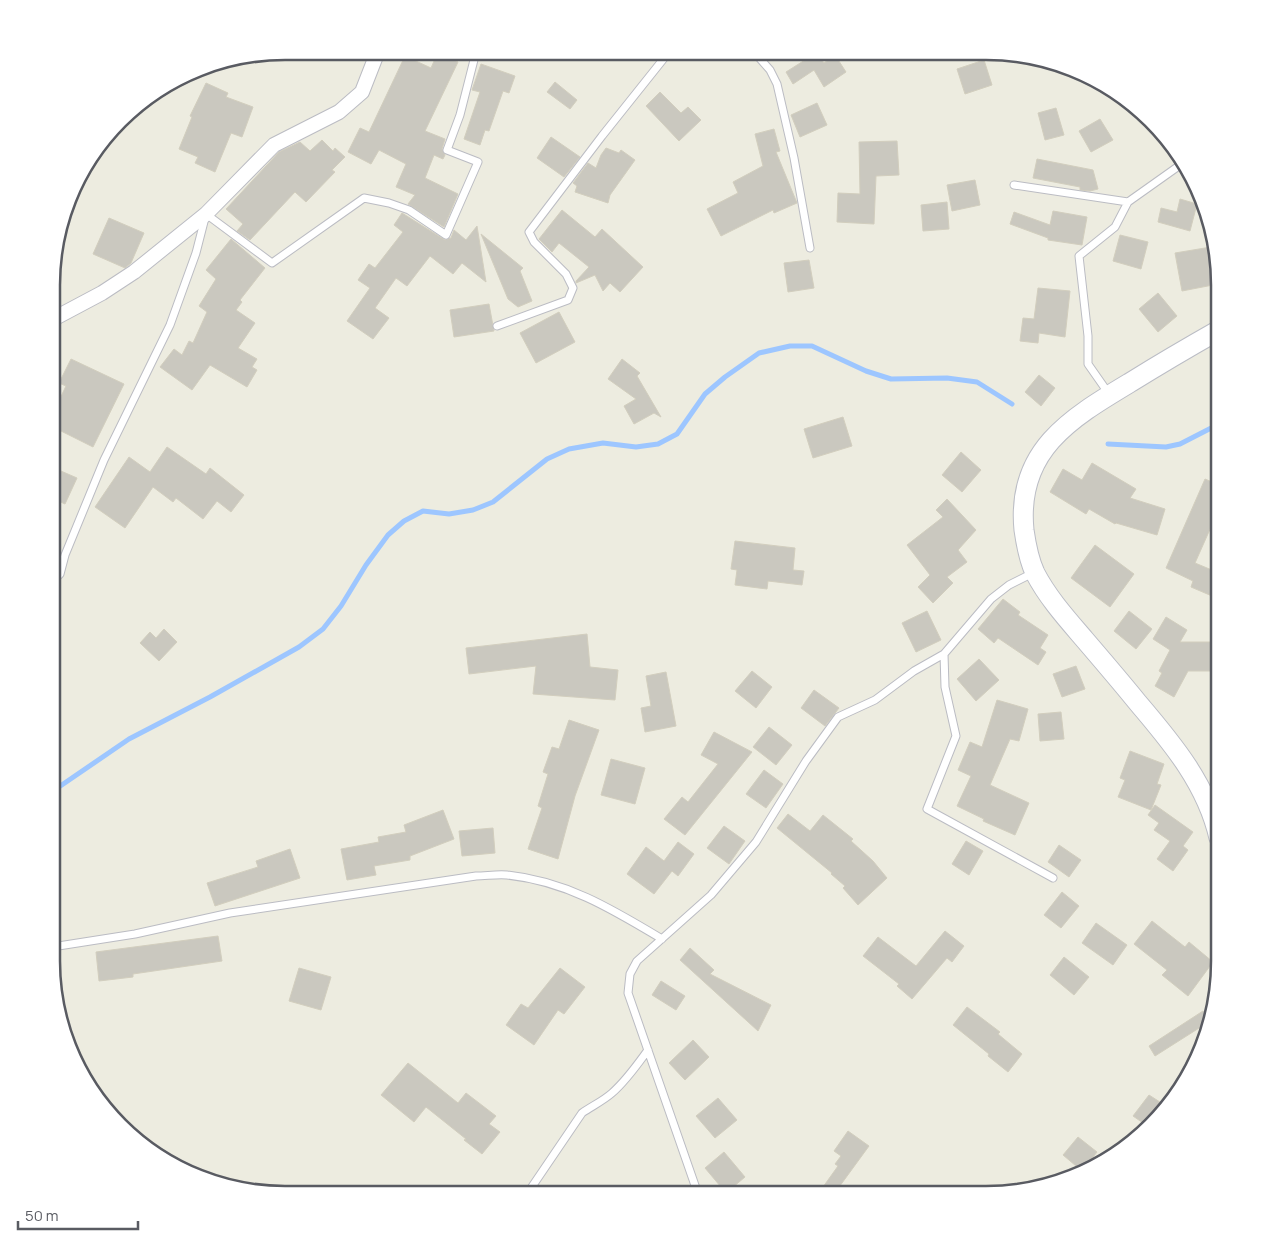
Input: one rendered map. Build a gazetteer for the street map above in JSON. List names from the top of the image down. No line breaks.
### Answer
{"scale_bar":"50 m"}
